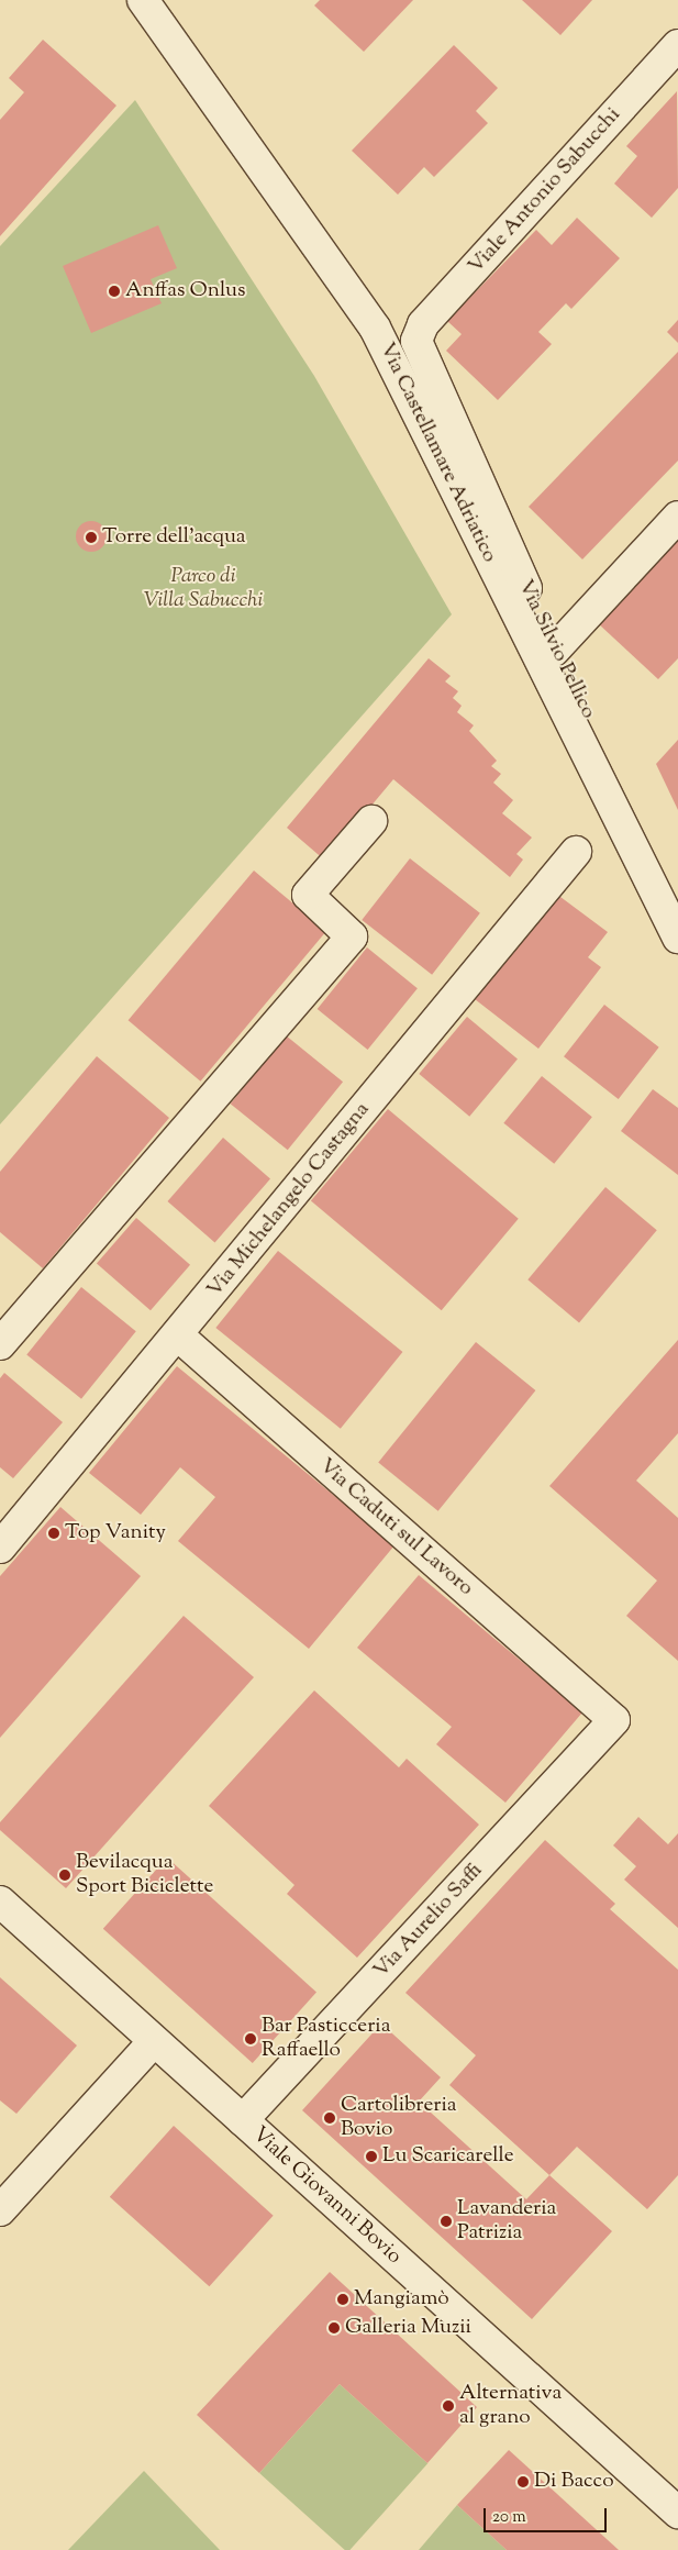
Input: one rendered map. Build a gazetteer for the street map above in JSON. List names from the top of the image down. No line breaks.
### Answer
{"streets":{"street":["Viale Antonio Sabucchi","Via Castellamare Adriatico","Via Silvio Pellico","Via Michelangelo Castagna","Via Caduti sul Lavoro","Via Aurelio Saffi","Viale Giovanni Bovio"]},"crossings":[["Viale Antonio Sabucchi","Via Silvio Pellico"],["Via Michelangelo Castagna","Via Caduti sul Lavoro"],["Via Caduti sul Lavoro","Via Aurelio Saffi"],["Via Aurelio Saffi","Viale Giovanni Bovio"]],"parks":["Parco di Villa Sabucchi"],"places":["Anffas Onlus","Torre dell'acqua","Top Vanity","Bevilacqua Sport Biciclette","Bar Pasticceria Raffaello","Cartolibreria Bovio","Lu Scaricarelle","Lavanderia Patrizia","Mangiamò","Galleria Muzii","Alternativa al grano","Di Bacco"],"scale_bar":"20 m"}
